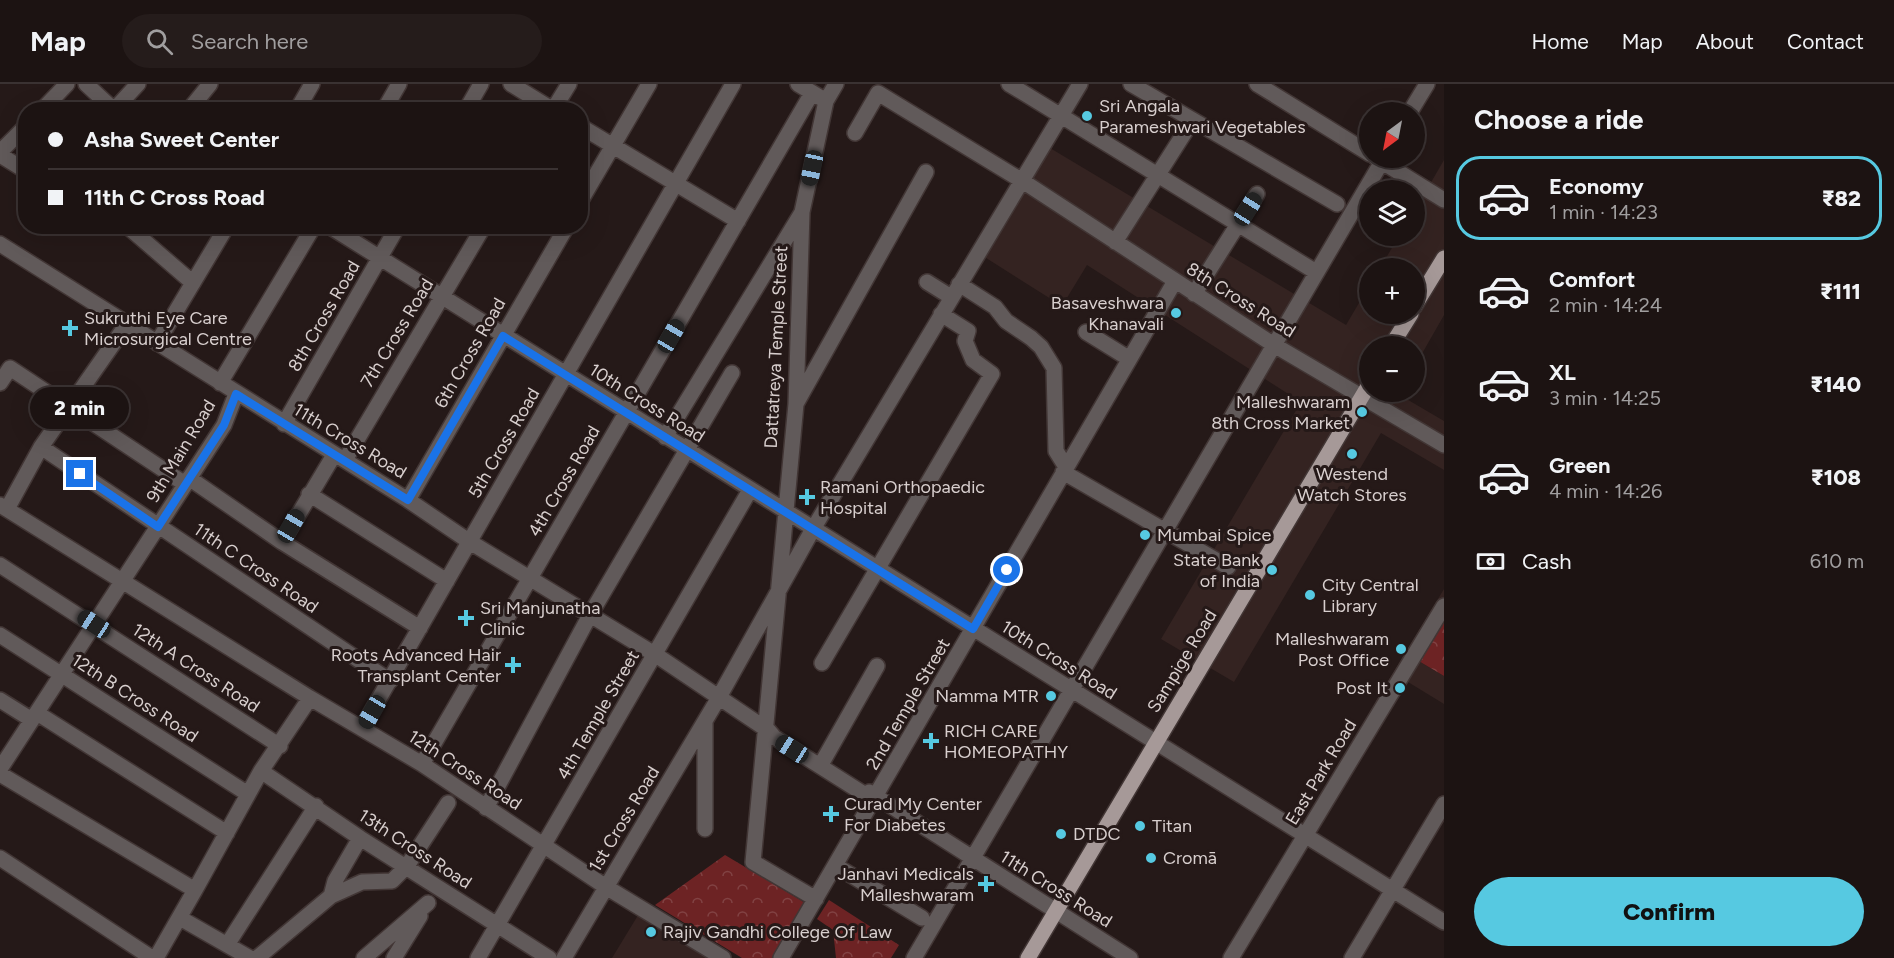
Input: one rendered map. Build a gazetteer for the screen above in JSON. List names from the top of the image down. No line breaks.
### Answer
{"streets":{"main road":["Sampige Road"],"street":["8th Cross Road","7th Cross Road","Dattatreya Temple Street","6th Cross Road","10th Cross Road","11th Cross Road","5th Cross Road","9th Main Road","4th Cross Road","11th C Cross Road","12th A Cross Road","12th B Cross Road","2nd Temple Street","4th Temple Street","12th Cross Road","East Park Road","1st Cross Road","13th Cross Road"]},"crossings":[["8th Cross Road","10th Cross Road"],["8th Cross Road","11th Cross Road"],["8th Cross Road","2nd Temple Street"],["7th Cross Road","10th Cross Road"],["7th Cross Road","11th Cross Road"],["Dattatreya Temple Street","10th Cross Road"],["Dattatreya Temple Street","11th Cross Road"],["Dattatreya Temple Street","2nd Temple Street"],["6th Cross Road","10th Cross Road"],["6th Cross Road","11th Cross Road"],["10th Cross Road","5th Cross Road"],["10th Cross Road","4th Cross Road"],["10th Cross Road","Sampige Road"],["10th Cross Road","2nd Temple Street"],["10th Cross Road","4th Temple Street"],["10th Cross Road","East Park Road"],["11th Cross Road","5th Cross Road"],["11th Cross Road","9th Main Road"],["11th Cross Road","4th Cross Road"],["11th Cross Road","Sampige Road"],["11th Cross Road","2nd Temple Street"],["11th Cross Road","4th Temple Street"],["11th Cross Road","1st Cross Road"],["5th Cross Road","11th C Cross Road"],["5th Cross Road","12th Cross Road"],["9th Main Road","11th C Cross Road"],["9th Main Road","12th A Cross Road"],["9th Main Road","12th B Cross Road"],["9th Main Road","12th Cross Road"],["4th Cross Road","12th Cross Road"],["4th Temple Street","12th Cross Road"],["4th Temple Street","13th Cross Road"],["12th Cross Road","1st Cross Road"]],"places":{"other":["Sri Angala Parameshwari Vegetables","Basaveshwara Khanavali","Malleshwaram 8th Cross Market","Westend Watch Stores","Mumbai Spice","State Bank of India","City Central Library","Malleshwaram Post Office","Post It","Namma MTR","Titan","DTDC","Cromā","Rajiv Gandhi College Of Law"],"health":["Sukruthi Eye Care Microsurgical Centre","Ramani Orthopaedic Hospital","Sri Manjunatha Clinic","Roots Advanced Hair Transplant Center","RICH CARE HOMEOPATHY","Curad My Center For Diabetes","Janhavi Medicals Malleshwaram"]},"north":"bottom left","page":{"header":"Map","search":"Search here","nav":["Home","Map","About","Contact"],"heading":"Choose a ride","map_buttons":["+","−"],"banner":["Asha Sweet Center","11th C Cross Road"],"list":[{"name":"Economy","note":"1 min · 14:23","value":"₹82"},{"name":"Comfort","note":"2 min · 14:24","value":"₹111"},{"name":"XL","note":"3 min · 14:25","value":"₹140"},{"name":"Green","note":"4 min · 14:26","value":"₹108"}],"bubble":"2 min","pay":["Cash","610 m"],"buttons":"Confirm"}}
